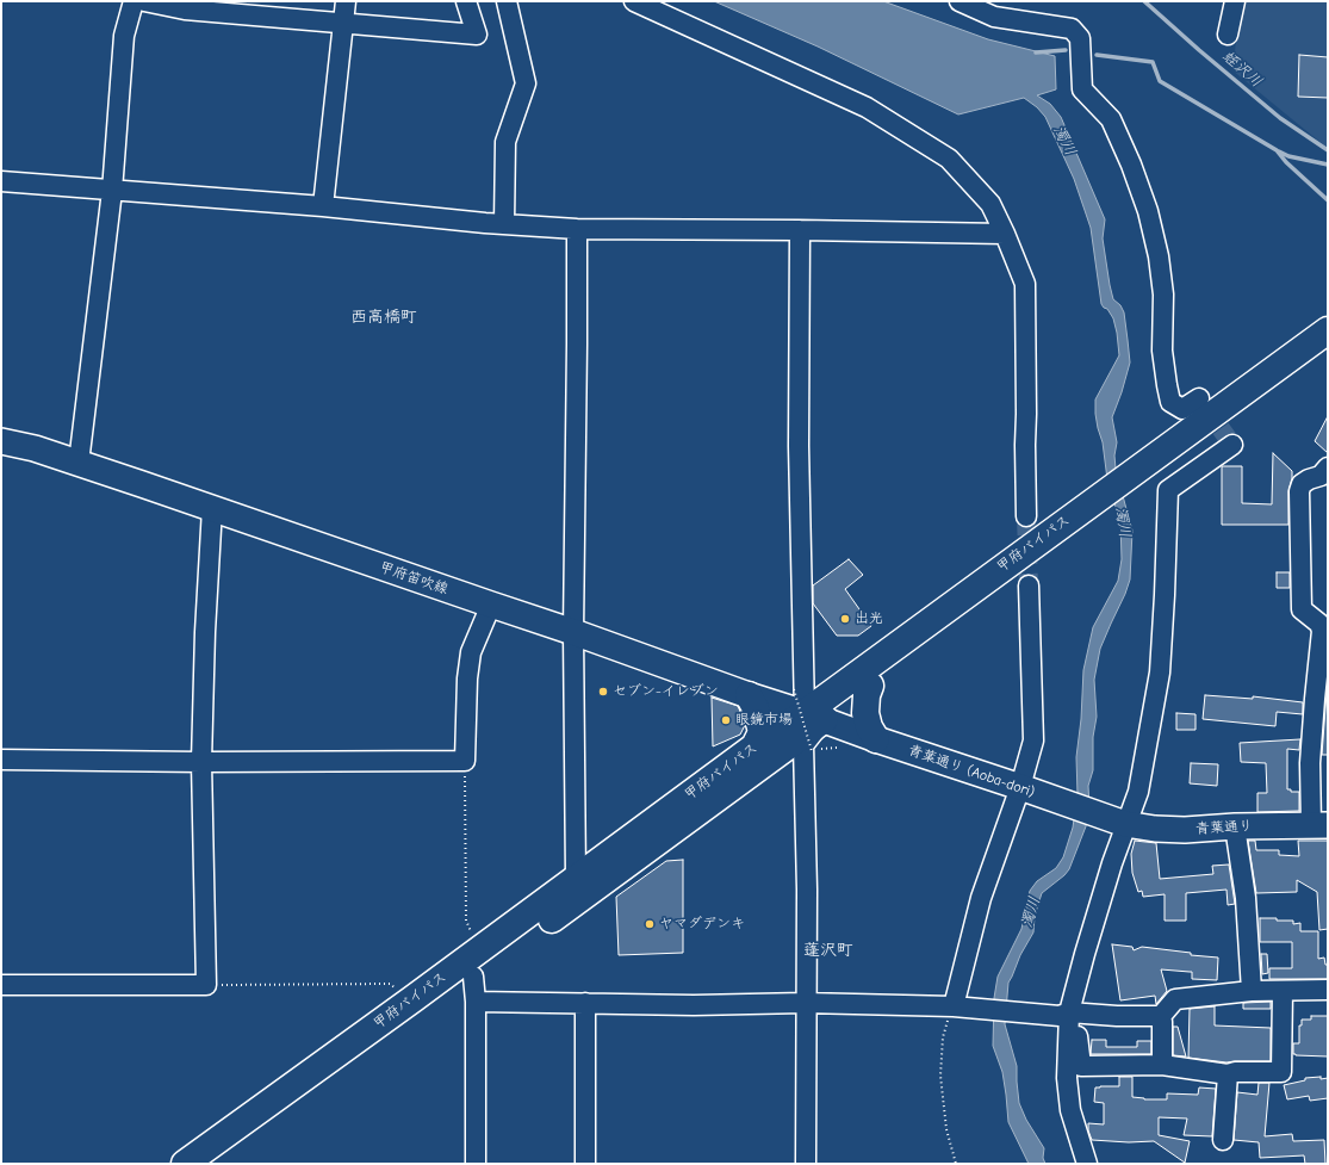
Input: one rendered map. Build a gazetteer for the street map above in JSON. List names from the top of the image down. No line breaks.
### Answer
{"streets":{"highway":["甲府バイパス"],"main road":["甲府笛吹線","青葉通り (Aoba-dori)","青葉通り"]},"crossings":[["甲府バイパス","甲府笛吹線"],["甲府バイパス","青葉通り (Aoba-dori)"],["甲府笛吹線","青葉通り (Aoba-dori)"],["青葉通り (Aoba-dori)","青葉通り"]],"districts":["西高橋町","蓬沢町"],"water":["蛭沢川","濁川"],"places":["出光","セブン-イレブン","眼鏡市場","ヤマダデンキ"]}
